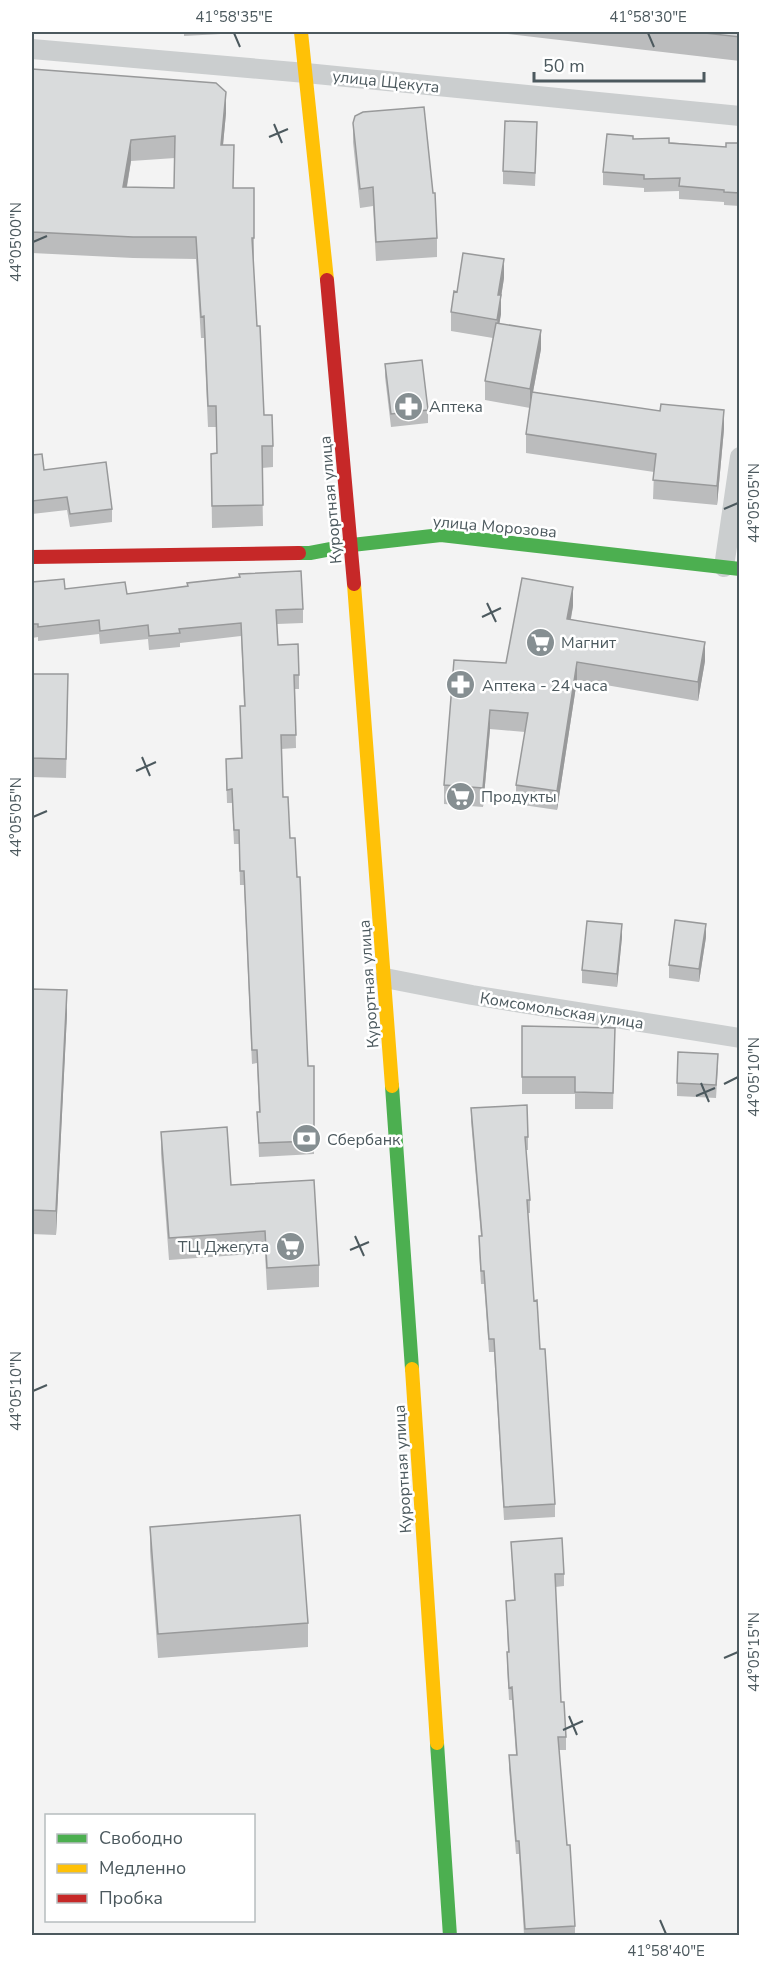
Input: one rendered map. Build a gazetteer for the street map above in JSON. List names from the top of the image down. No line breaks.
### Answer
{"streets":{"main road":["Курортная улица","улица Морозова"],"street":["улица Щекута","Комсомольская улица"]},"crossings":[["улица Щекута","Курортная улица"],["Курортная улица","улица Морозова"],["Курортная улица","Комсомольская улица"]],"places":{"pharmacy":["Аптека","Аптека - 24 часа"],"supermarket":["Магнит","Продукты","ТЦ Джегута"],"bank":["Сбербанк"]},"legend":["Свободно","Медленно","Пробка"],"scale_bar":"50 m","coordinates":["41°58'35\"E","41°58'30\"E","44°05'00\"N","44°05'05\"N","44°05'10\"N","44°05'15\"N","41°58'40\"E"]}
